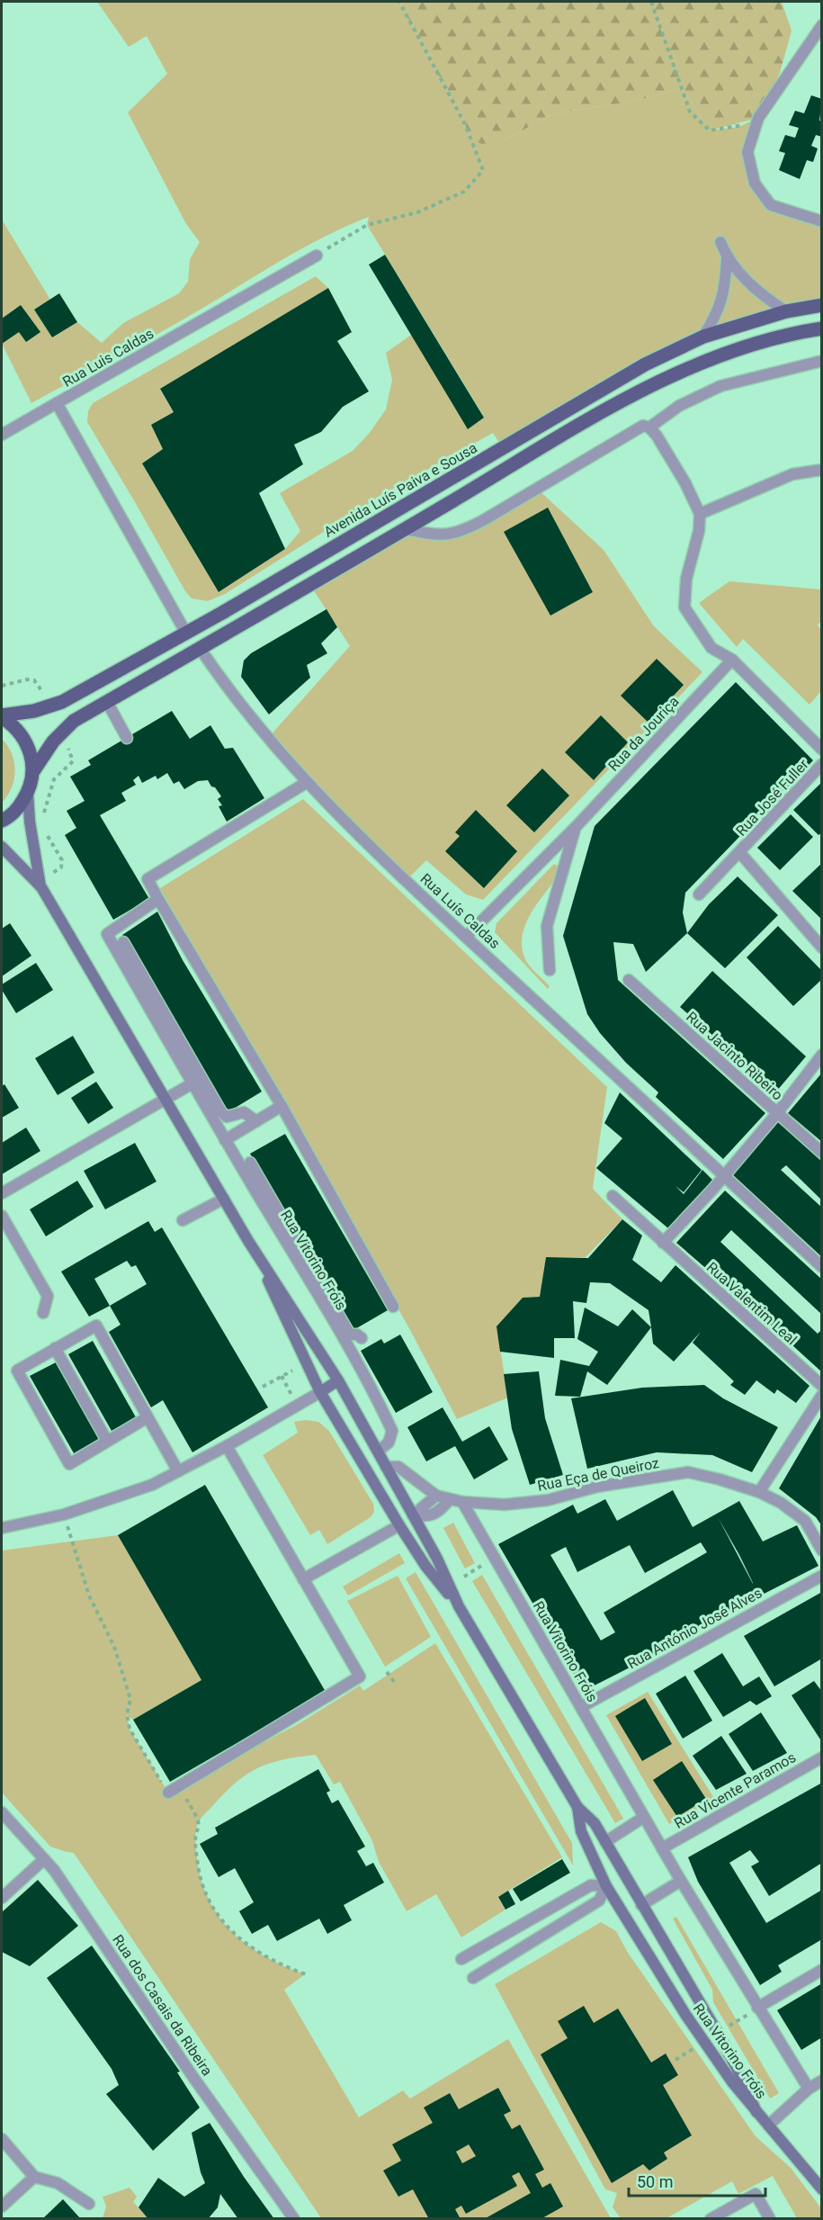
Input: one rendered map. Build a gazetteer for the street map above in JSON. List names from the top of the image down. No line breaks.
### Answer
{"streets":{"main road":["Avenida Luís Paiva e Sousa","Rua Vitorino Fróis"],"street":["Rua Luis Caldas","Rua da Jouriça","Rua José Fuller","Rua Luís Caldas","Rua Jacinto Ribeiro","Rua Valentim Leal","Rua Eça de Queiroz","Rua António José Alves","Rua Vicente Paramos","Rua dos Casais da Ribeira"]},"crossings":[["Rua Luis Caldas","Avenida Luís Paiva e Sousa"],["Rua da Jouriça","Rua Luís Caldas"],["Rua Vitorino Fróis","Rua Eça de Queiroz"],["Rua Vitorino Fróis","Rua António José Alves"],["Rua Vitorino Fróis","Rua Vicente Paramos"]],"scale_bar":"50 m"}
